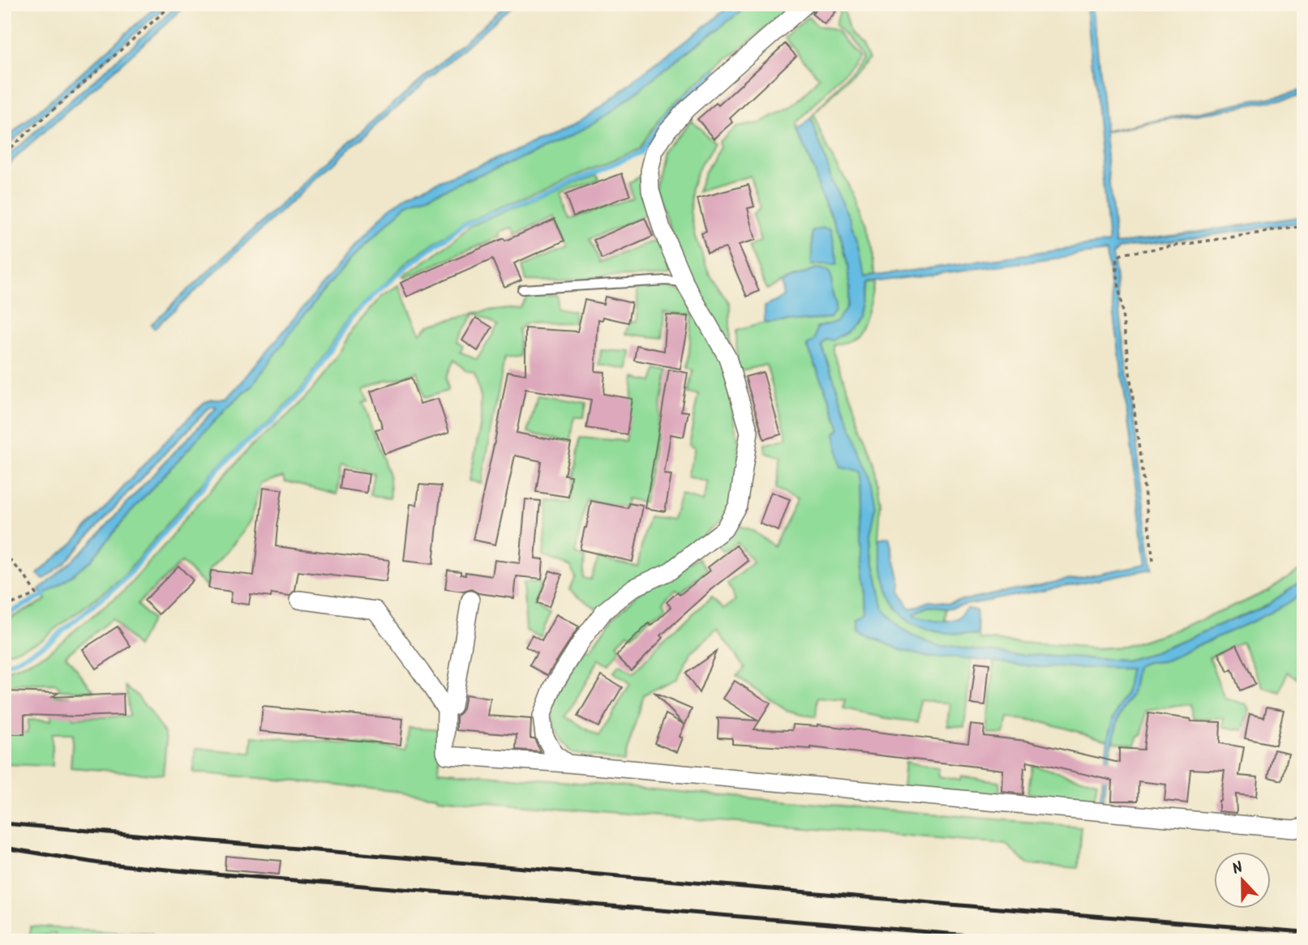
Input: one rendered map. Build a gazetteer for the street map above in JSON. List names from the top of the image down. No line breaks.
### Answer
{"north":"top"}
